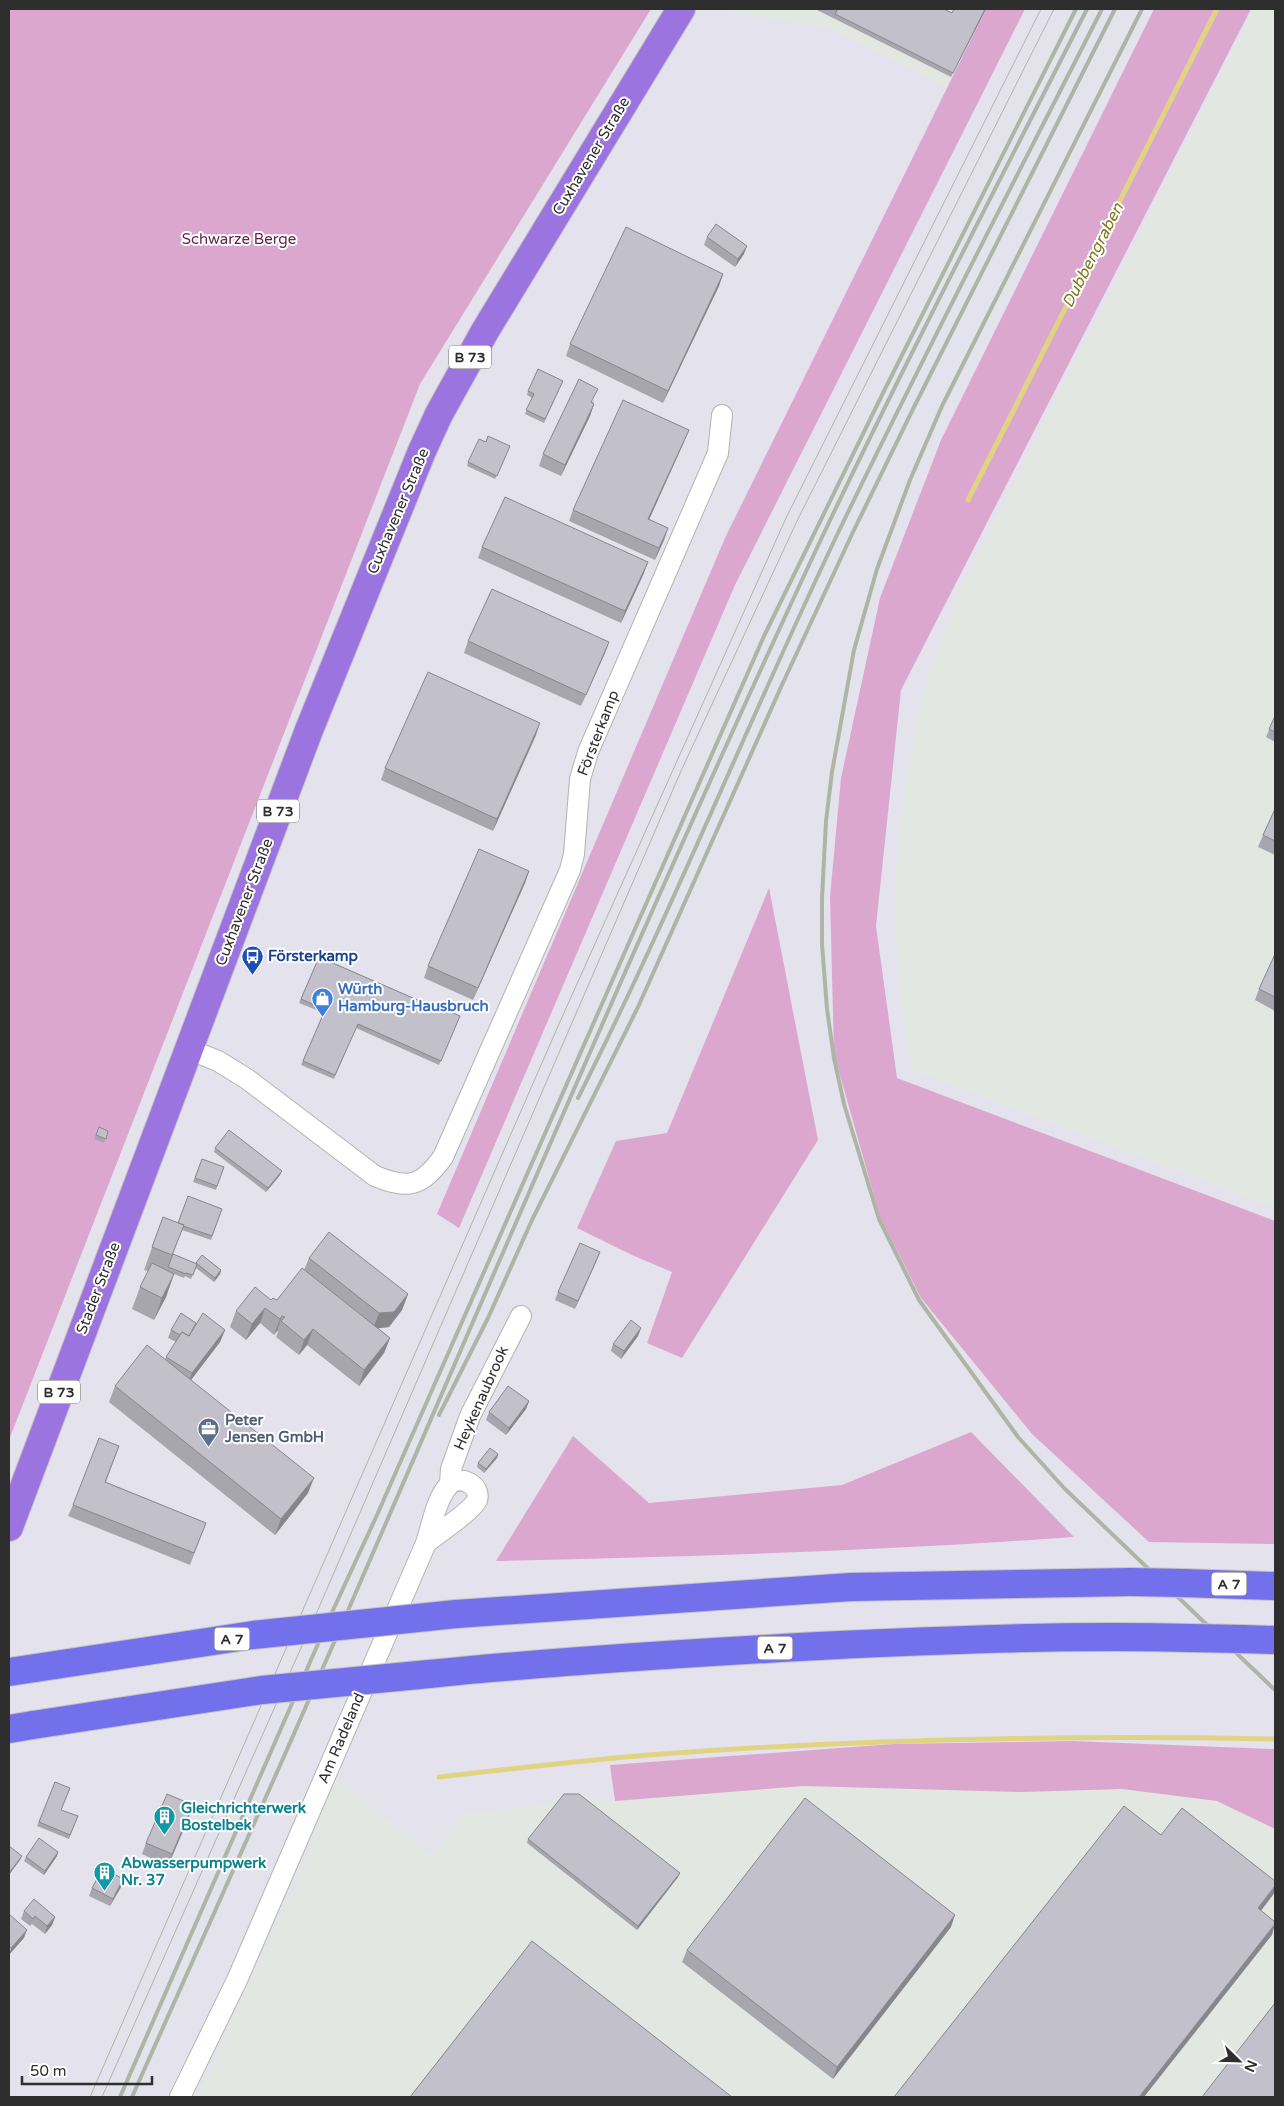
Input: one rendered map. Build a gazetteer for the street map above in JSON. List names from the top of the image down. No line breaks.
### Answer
{"streets":{"highway":["A 7"],"main road":["Cuxhavener Straße","B 73","Stader Straße"],"street":["Försterkamp","Heykenaubrook","Am Radeland"]},"crossings":[["Cuxhavener Straße","Försterkamp"],["Cuxhavener Straße","Stader Straße"],["Försterkamp","Stader Straße"],["Heykenaubrook","Am Radeland"]],"water":["Dubbengraben"],"parks":["Schwarze Berge"],"places":{"bus stop":["Försterkamp"],"shop":["Würth Hamburg-Hausbruch"],"office":["Peter Jensen GmbH"],"building":["Gleichrichterwerk Bostelbek","Abwasserpumpwerk Nr. 37"]},"scale_bar":"50 m","north":"bottom right"}
